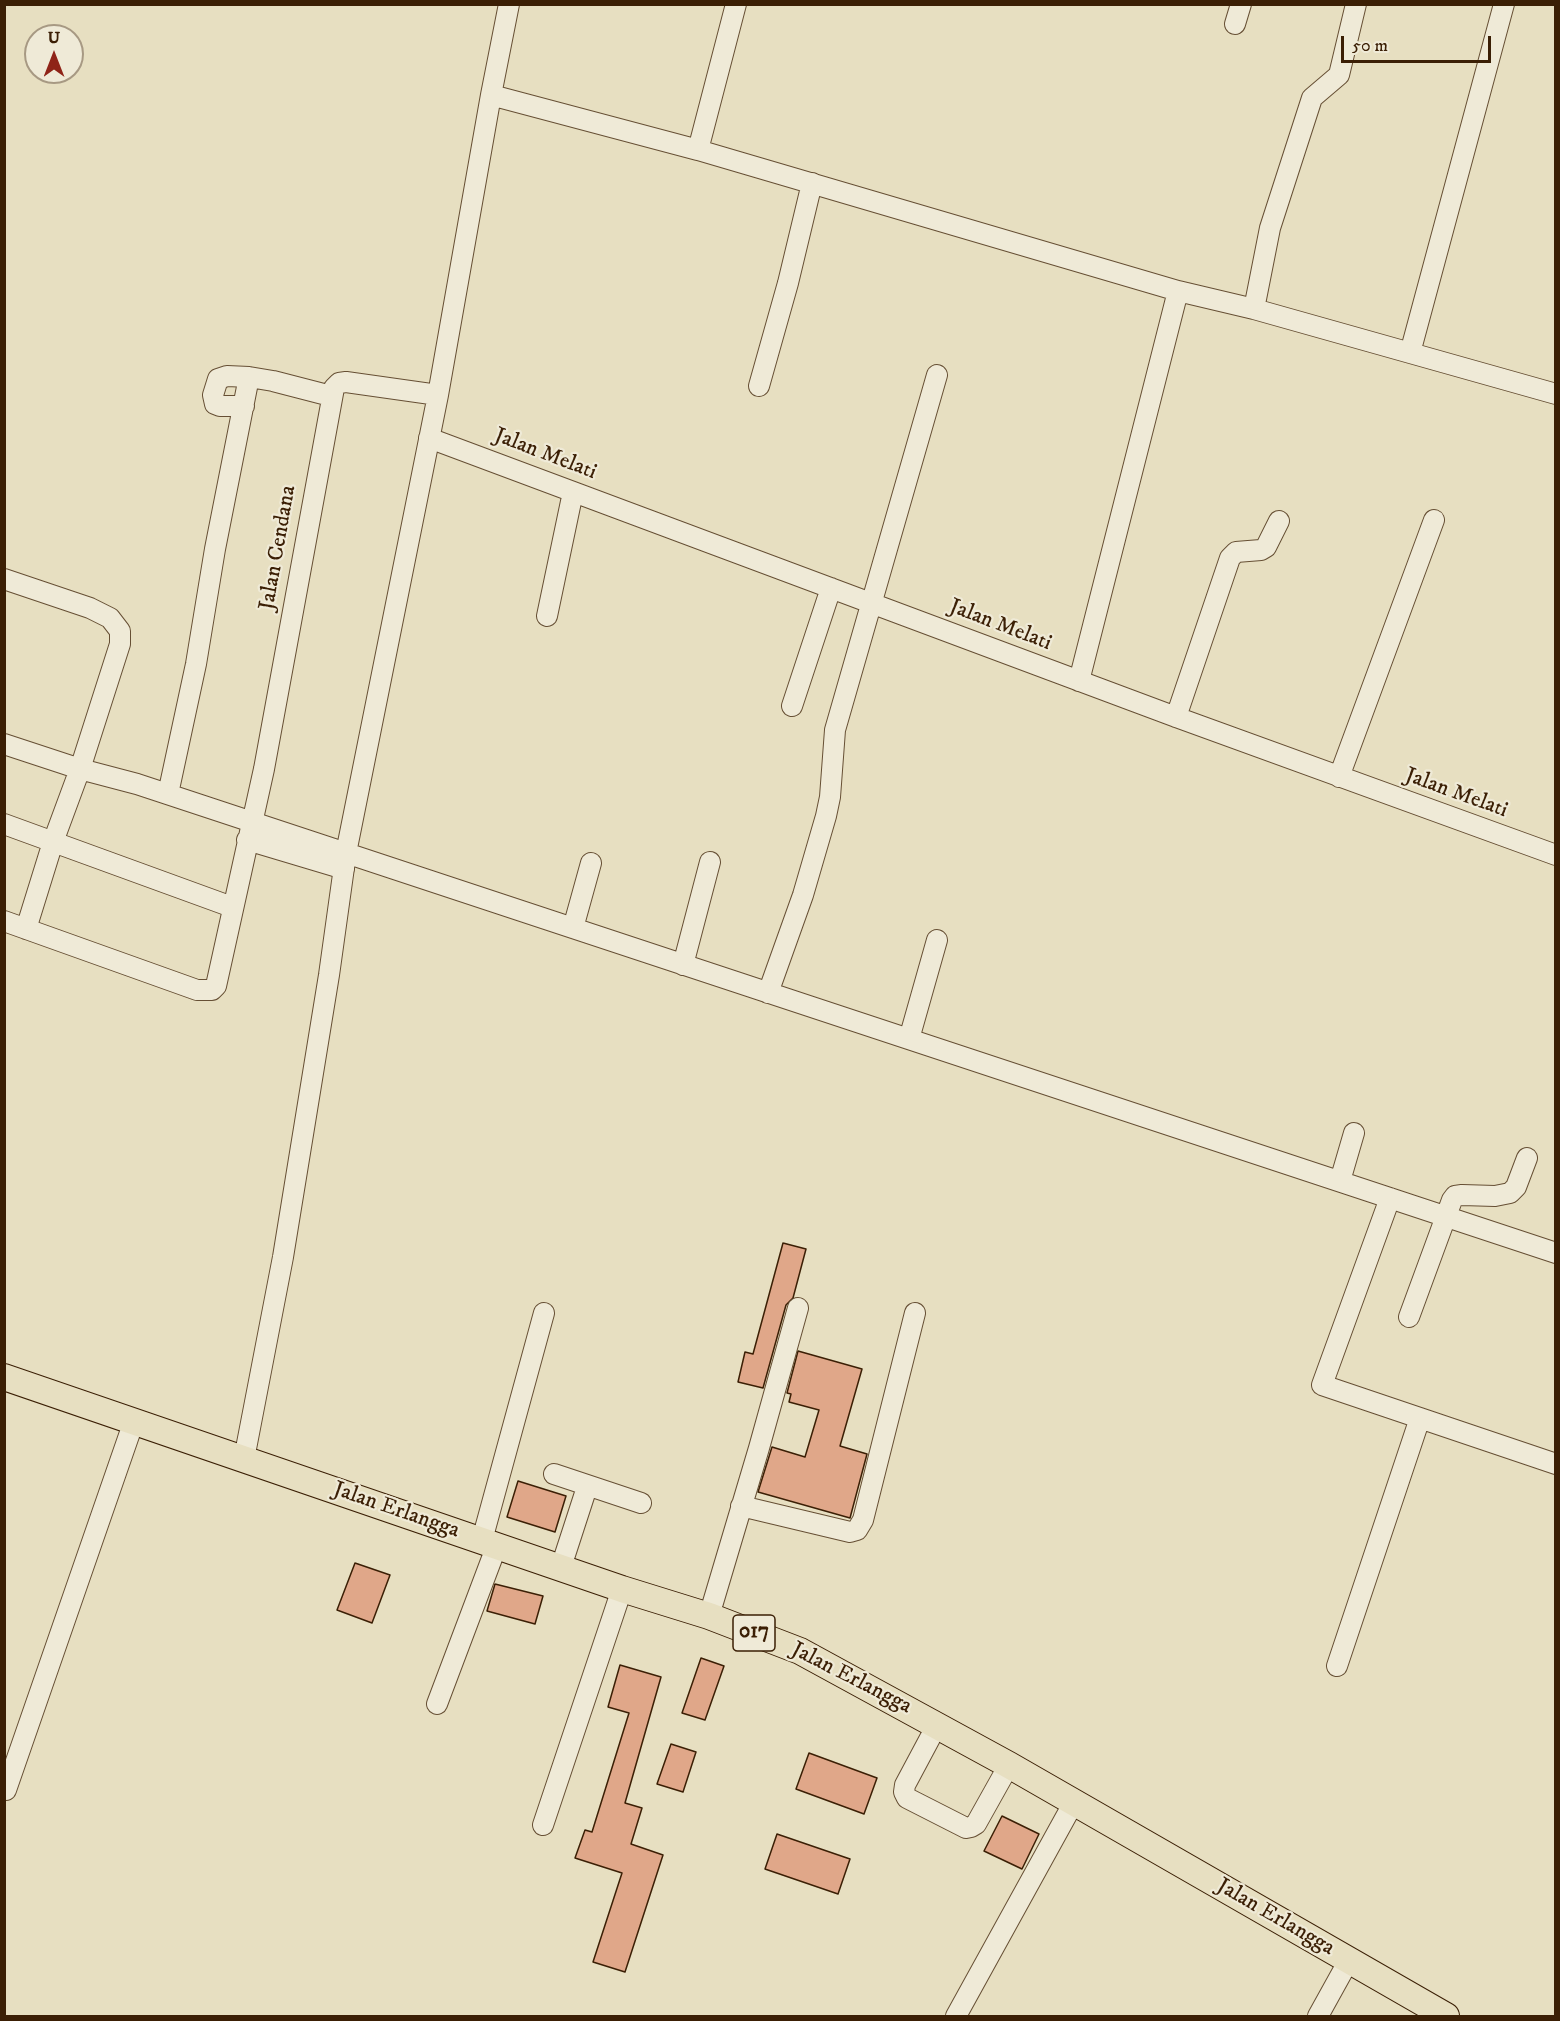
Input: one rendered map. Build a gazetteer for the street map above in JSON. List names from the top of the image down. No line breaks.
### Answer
{"streets":{"main road":["Jalan Erlangga","017"],"street":["Jalan Melati","Jalan Cendana"]},"scale_bar":"50 m","north":"top"}
